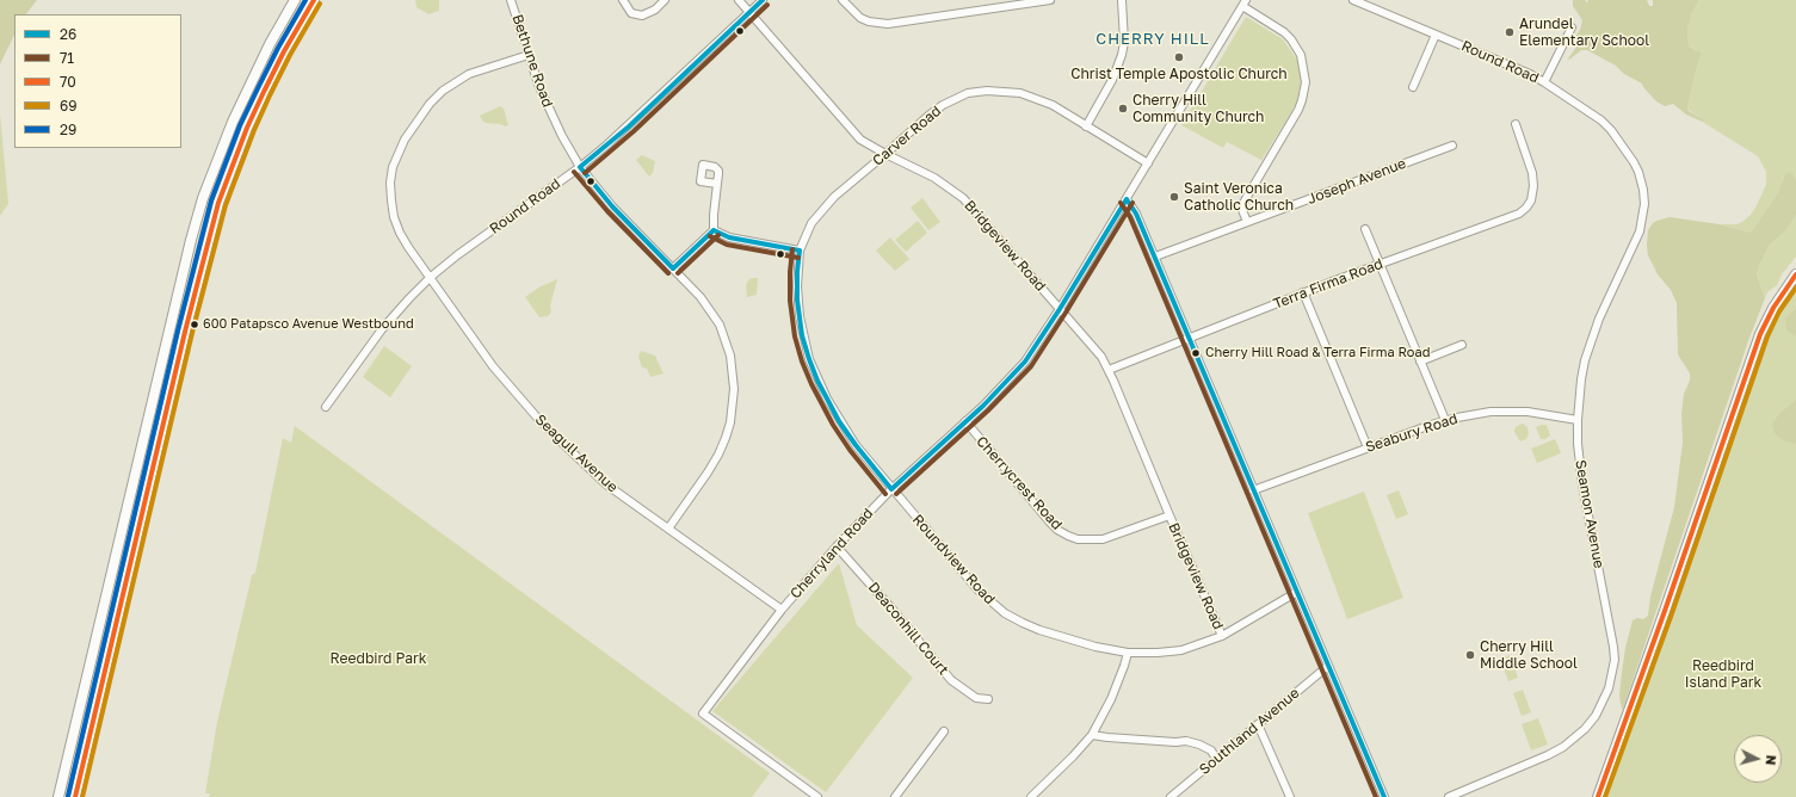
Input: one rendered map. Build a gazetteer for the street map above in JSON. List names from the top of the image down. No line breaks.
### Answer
{"streets":{"street":["Bethune Road","Round Road","Carver Road","Joseph Avenue","Bridgeview Road","Terra Firma Road","Seabury Road","Seagull Avenue","Cherrycrest Road","Seamon Avenue","Cherryland Road","Roundview Road","Deaconhill Court","Southland Avenue"]},"crossings":[["Bethune Road","Round Road"],["Bethune Road","Seagull Avenue"],["Round Road","Bridgeview Road"],["Round Road","Seagull Avenue"],["Round Road","Seamon Avenue"],["Carver Road","Bridgeview Road"],["Carver Road","Cherryland Road"],["Carver Road","Roundview Road"],["Bridgeview Road","Terra Firma Road"],["Bridgeview Road","Cherrycrest Road"],["Bridgeview Road","Cherryland Road"],["Bridgeview Road","Roundview Road"],["Seabury Road","Seamon Avenue"],["Seagull Avenue","Cherryland Road"],["Cherrycrest Road","Cherryland Road"],["Cherryland Road","Roundview Road"],["Cherryland Road","Deaconhill Court"]],"districts":["CHERRY HILL"],"parks":["Reedbird Park","Reedbird Island Park"],"places":["Arundel Elementary School","Christ Temple Apostolic Church","Cherry Hill Community Church","Saint Veronica Catholic Church","600 Patapsco Avenue Westbound","Cherry Hill Road & Terra Firma Road","Cherry Hill Middle School"],"lines":["transit line 26","transit line 70","transit line 29","transit line 69","transit line 71"],"legend":["26","71","70","69","29"],"north":"right"}
